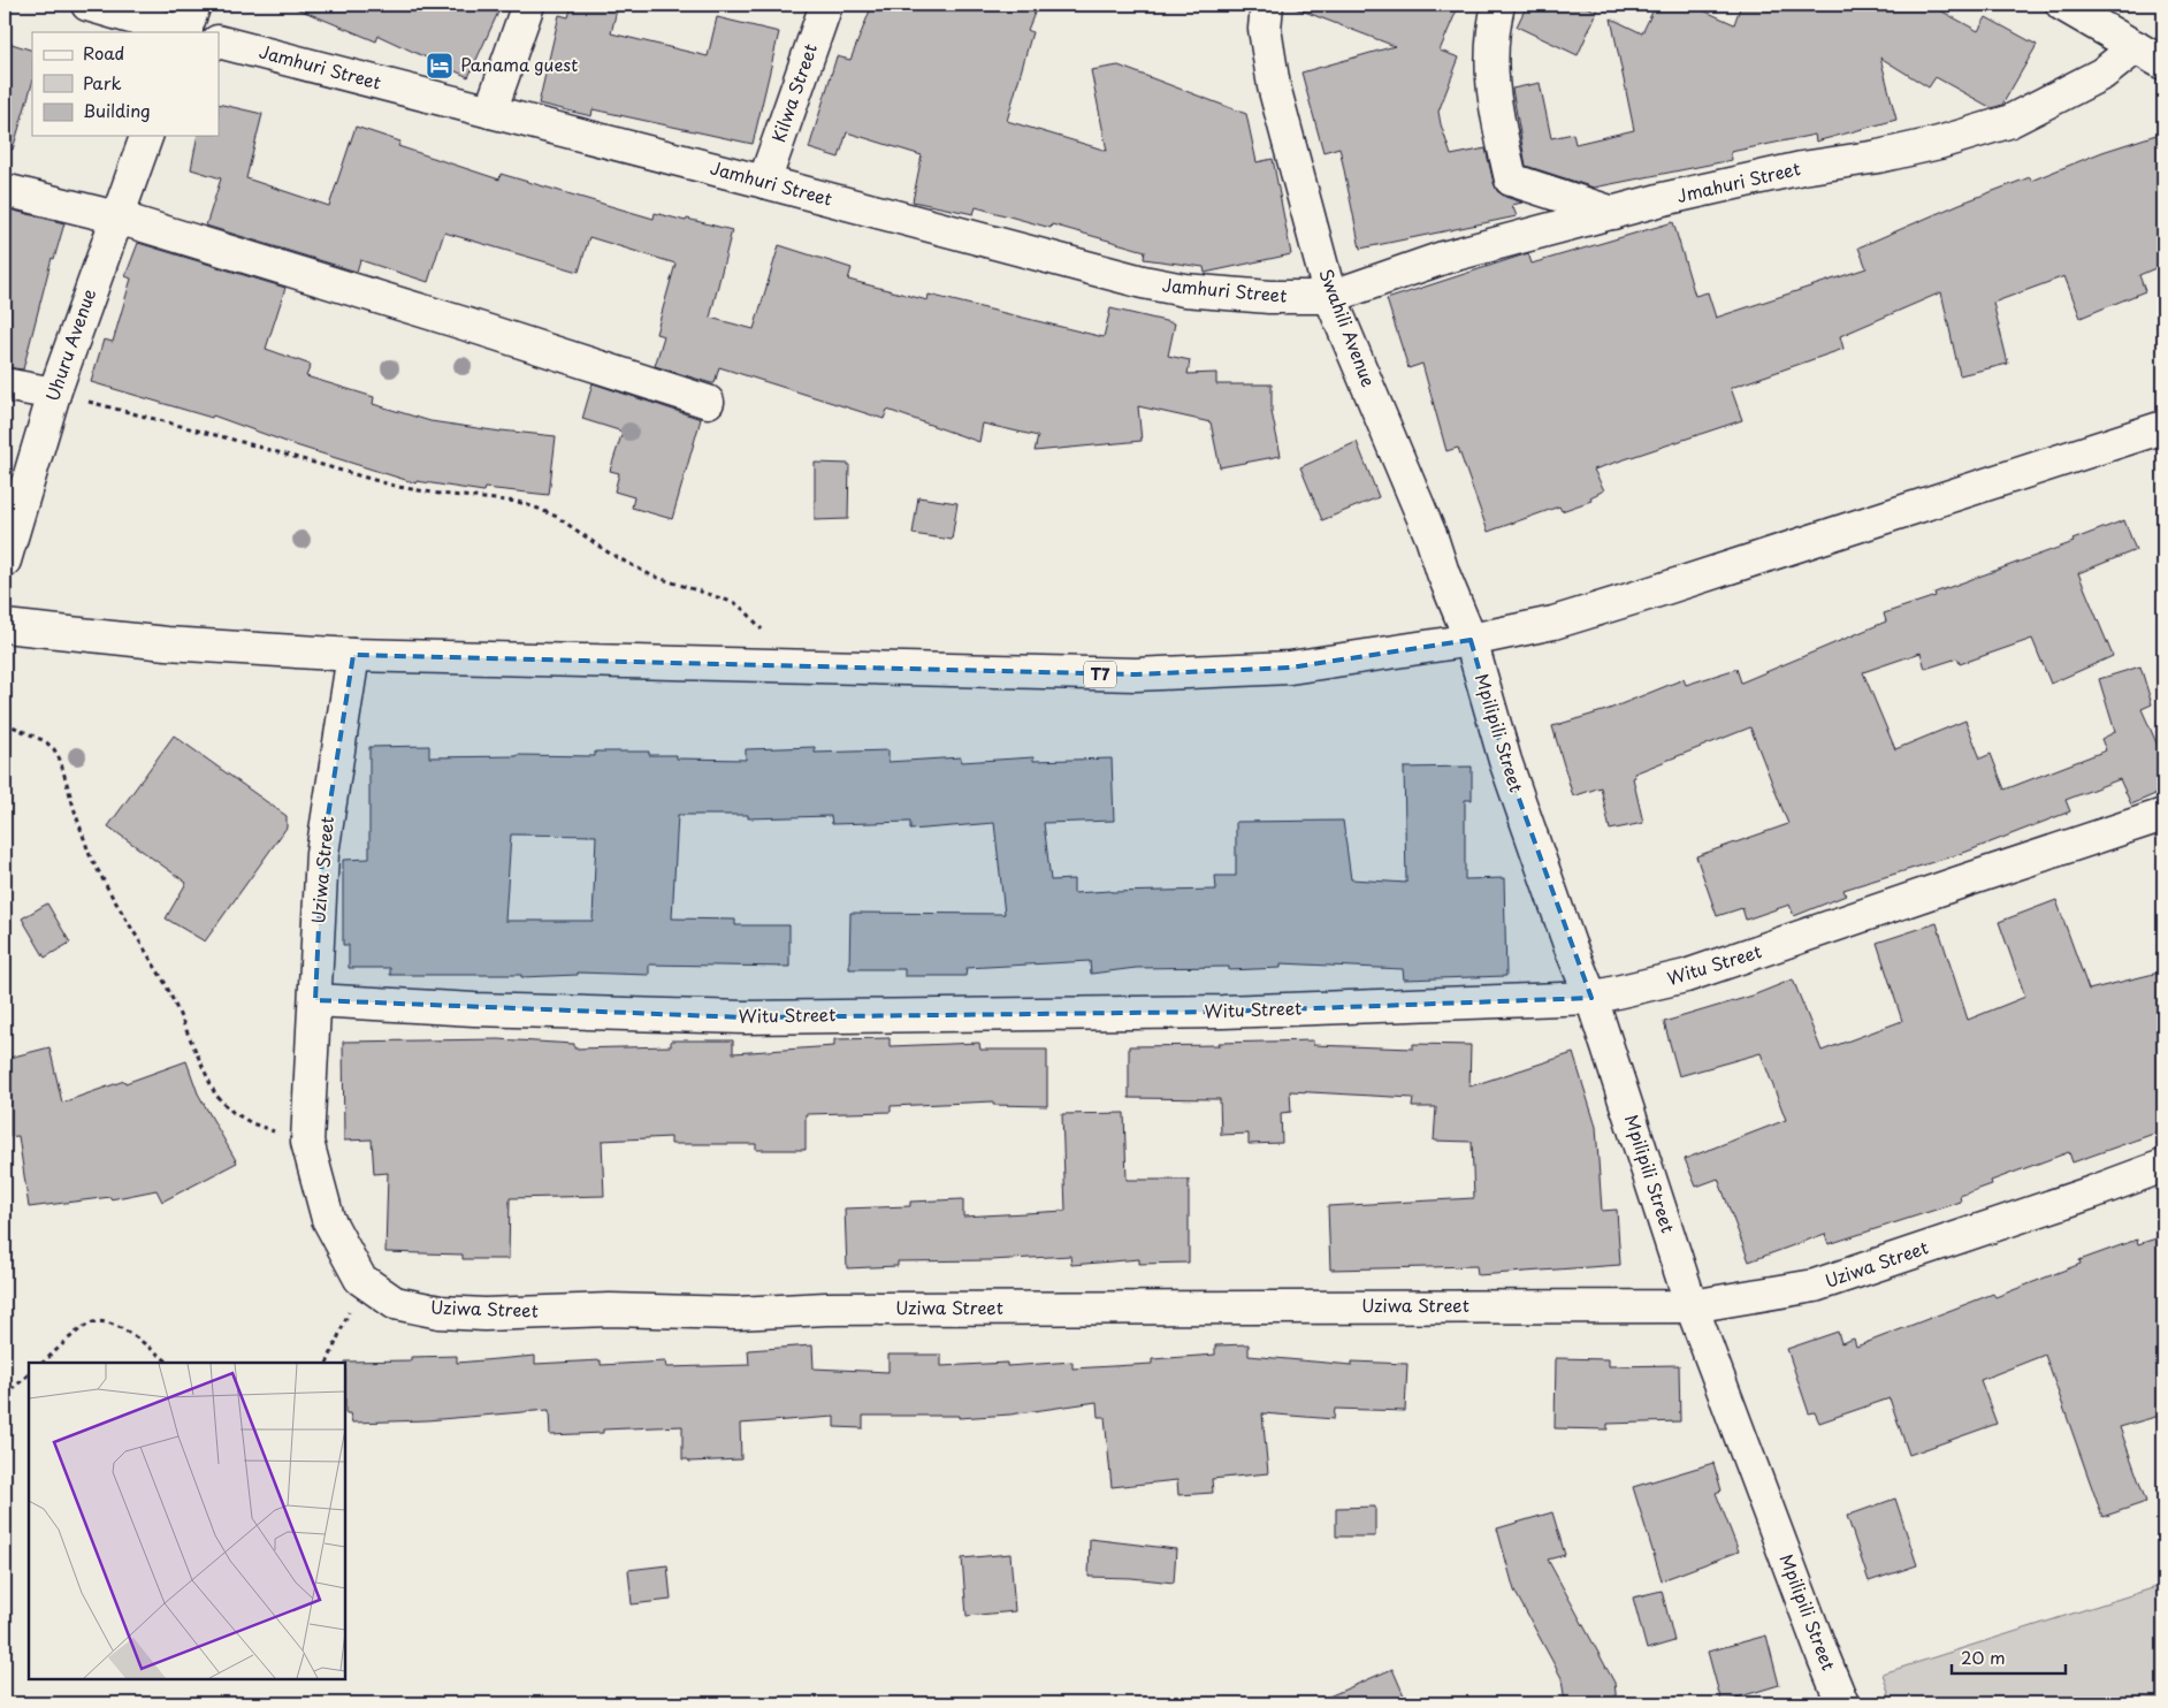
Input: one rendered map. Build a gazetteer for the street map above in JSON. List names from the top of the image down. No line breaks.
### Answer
{"streets":{"main road":["Jamhuri Street","Kilwa Street","Jmahuri Street","Swahili Avenue","Uhuru Avenue","T7","Mpilipili Street","Uziwa Street","Witu Street"]},"crossings":[["Jamhuri Street","Kilwa Street"],["Jamhuri Street","Jmahuri Street"],["Jamhuri Street","Swahili Avenue"],["Jmahuri Street","Swahili Avenue"],["Swahili Avenue","T7"],["Swahili Avenue","Mpilipili Street"],["T7","Mpilipili Street"],["T7","Uziwa Street"],["Mpilipili Street","Uziwa Street"],["Mpilipili Street","Witu Street"],["Uziwa Street","Witu Street"]],"places":{"hotel":["Panama guest"]},"legend":["Road","Park","Building"],"scale_bar":"20 m"}
